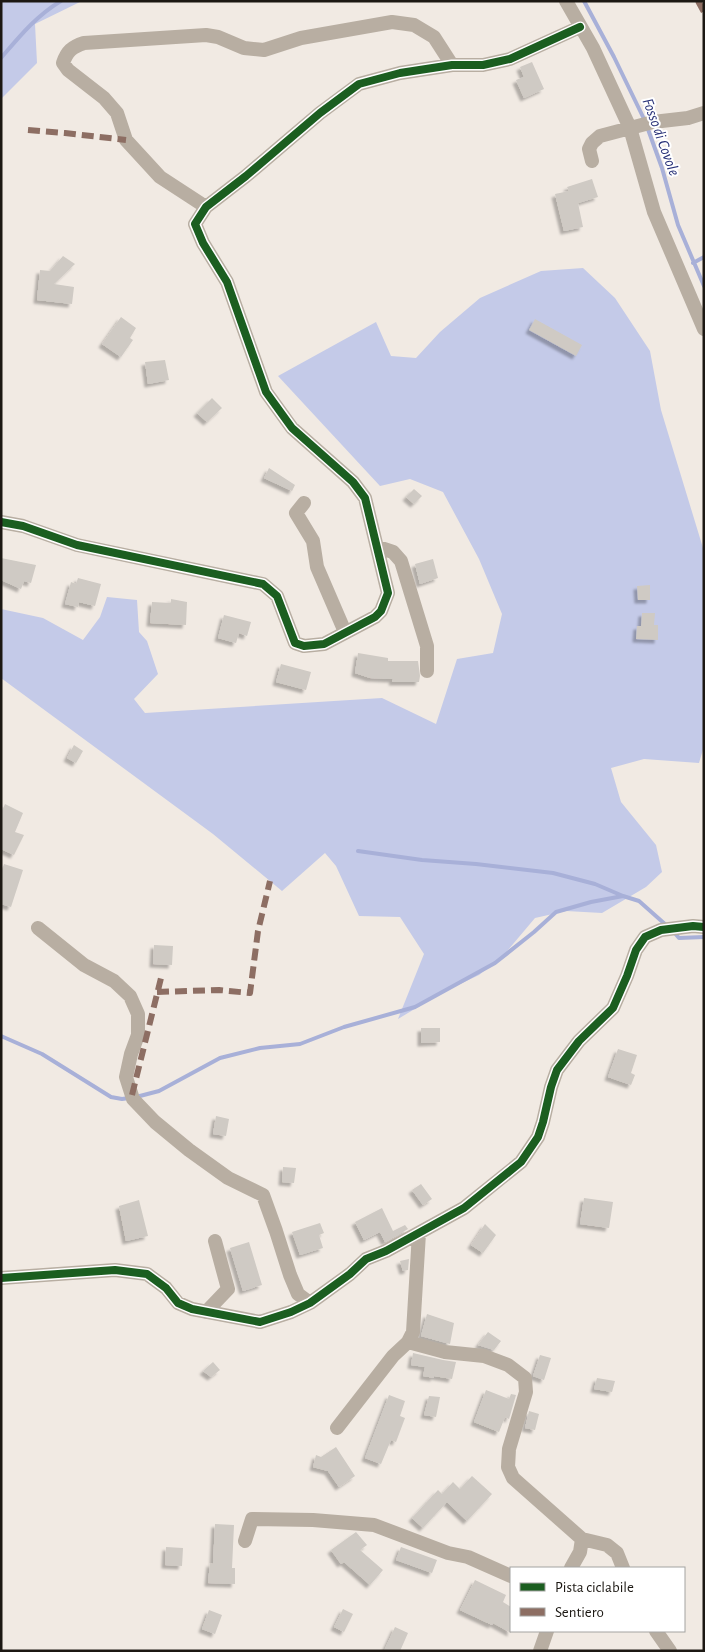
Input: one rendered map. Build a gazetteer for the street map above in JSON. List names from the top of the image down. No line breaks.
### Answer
{"water":["Fosso di Covole"],"legend":["Pista ciclabile","Sentiero"]}
